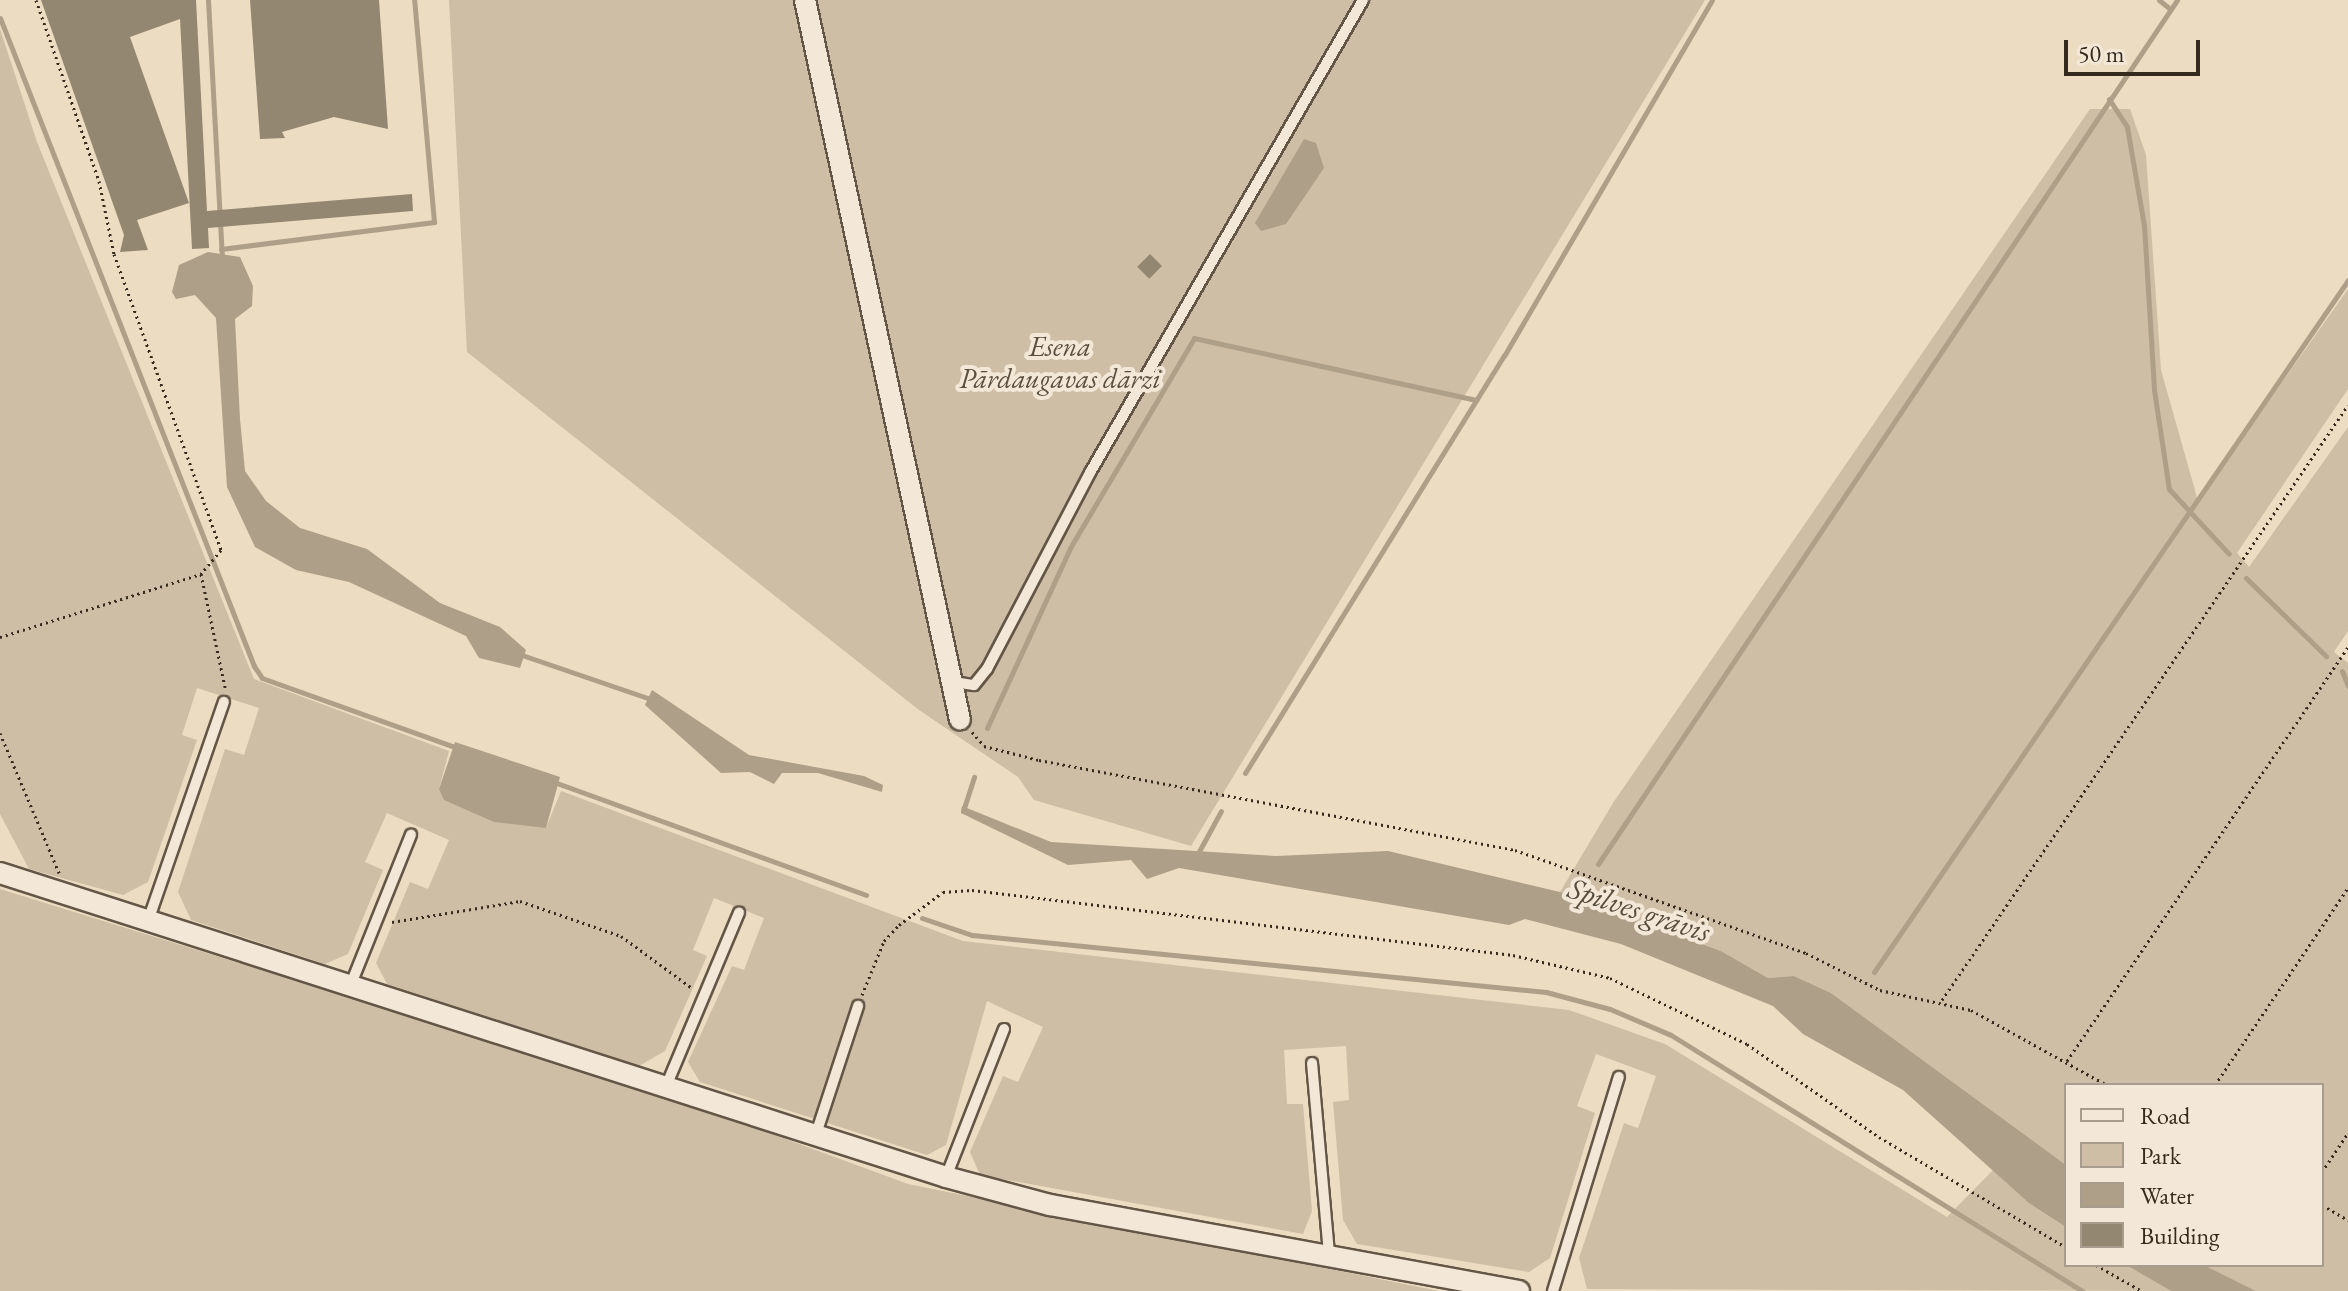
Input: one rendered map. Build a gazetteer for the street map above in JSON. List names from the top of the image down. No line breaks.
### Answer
{"water":["Spilves grāvis"],"parks":["Esena Pārdaugavas dārzi"],"legend":["Road","Park","Water","Building"],"scale_bar":"50 m"}
